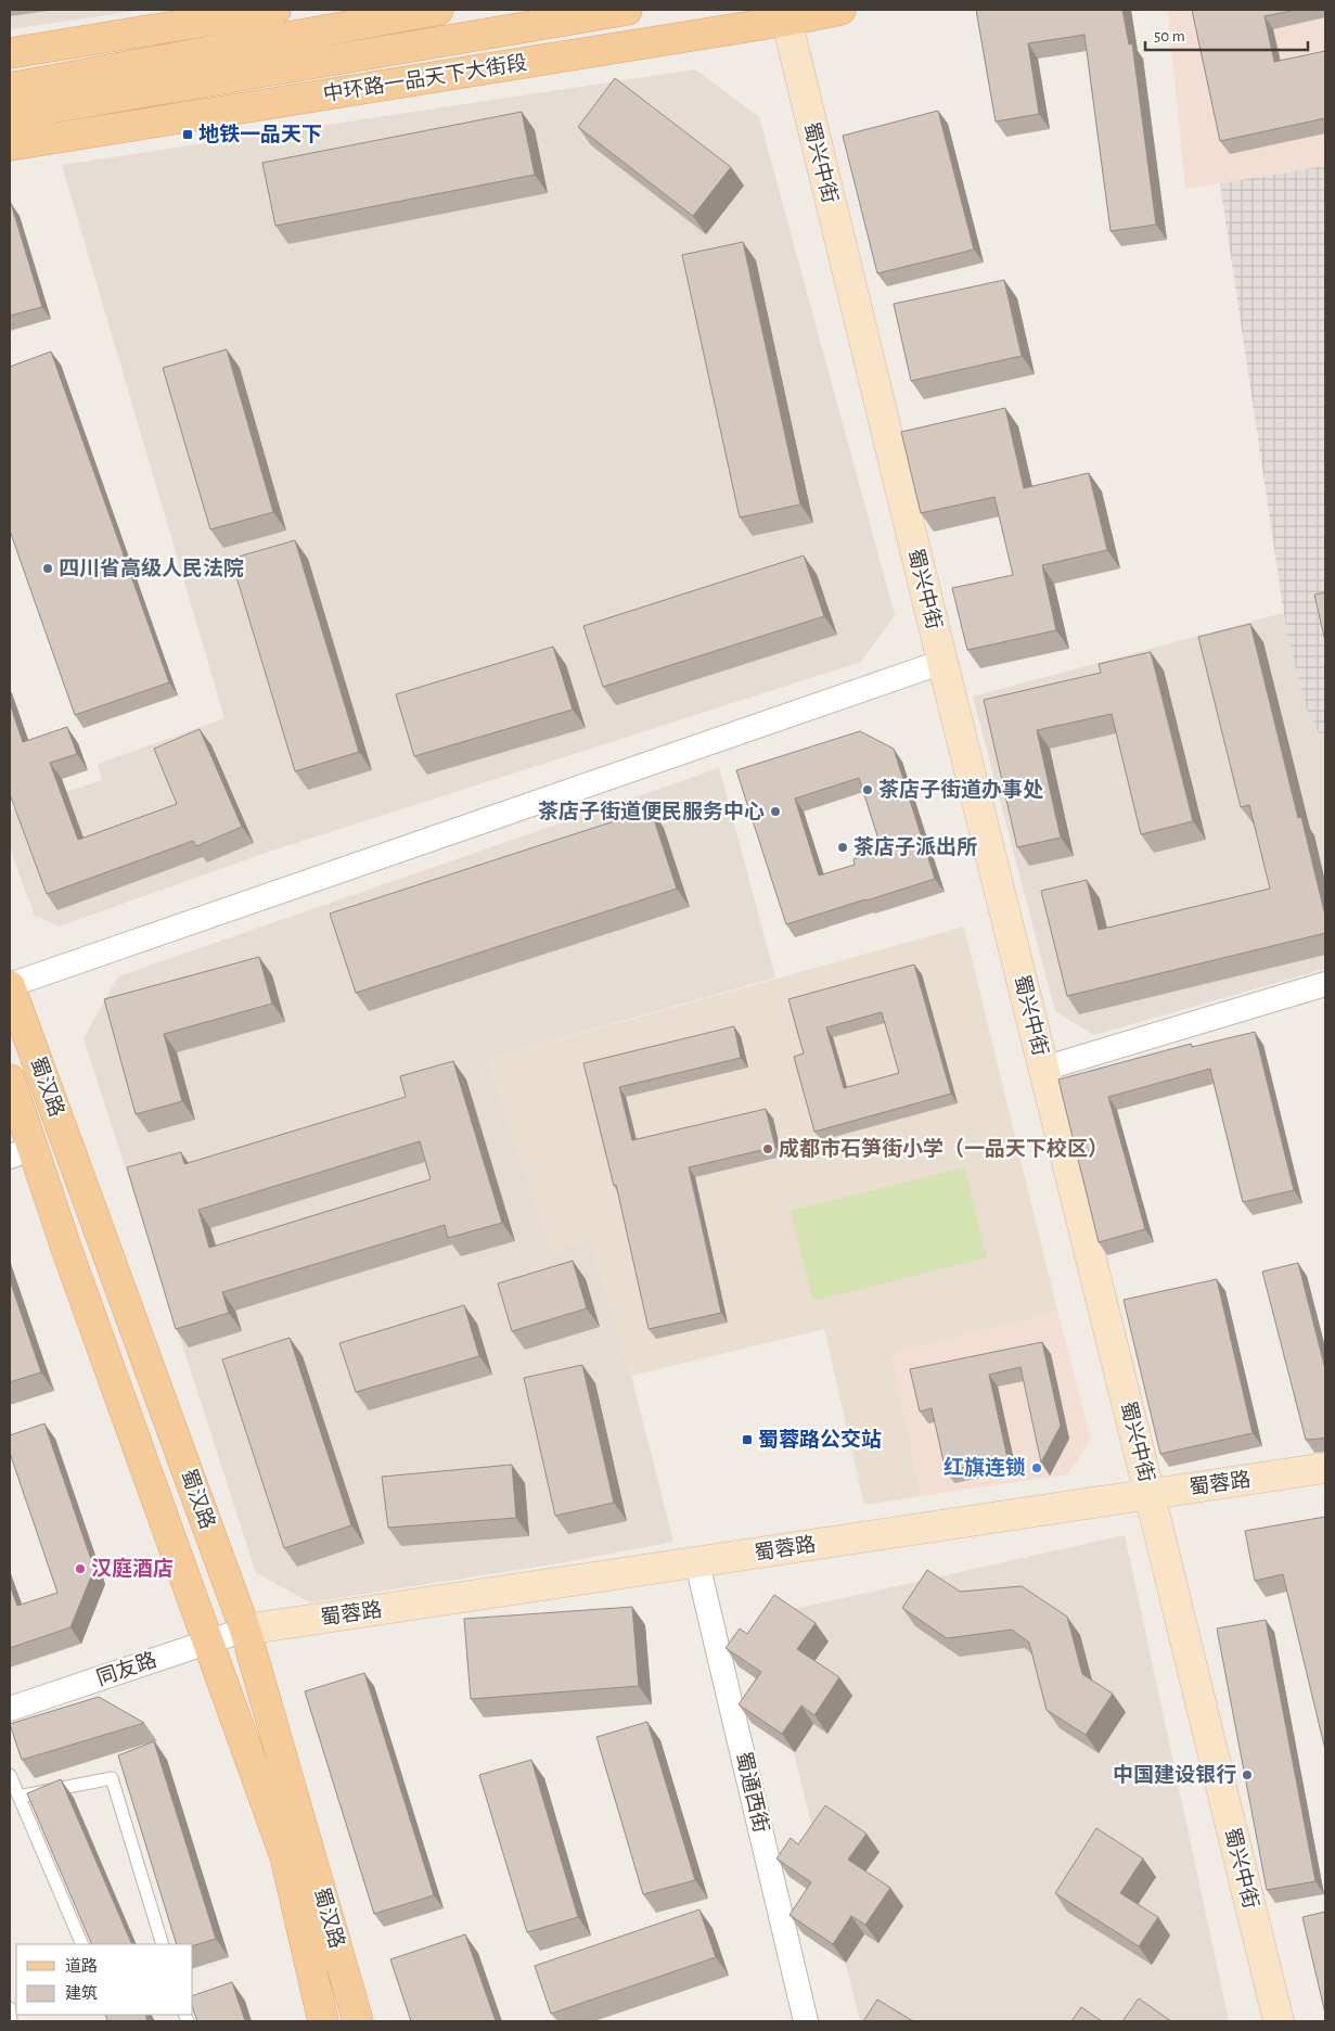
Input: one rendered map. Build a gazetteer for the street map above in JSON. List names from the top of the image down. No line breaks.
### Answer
{"streets":{"main road":["中环路一品天下大街段","蜀汉路"],"street":["蜀兴中街","蜀蓉路","同友路","蜀通西街"]},"crossings":[["中环路一品天下大街段","蜀兴中街"],["蜀兴中街","蜀蓉路"],["蜀汉路","蜀蓉路"],["蜀汉路","同友路"],["蜀蓉路","同友路"],["蜀蓉路","蜀通西街"]],"places":{"transit":["地铁一品天下","蜀蓉路公交站"],"other":["四川省高级人民法院","茶店子街道办事处","茶店子街道便民服务中心","茶店子派出所","成都市石笋街小学（一品天下校区）","红旗连锁","汉庭酒店","中国建设银行"]},"legend":["道路","建筑"],"scale_bar":"50 m"}
